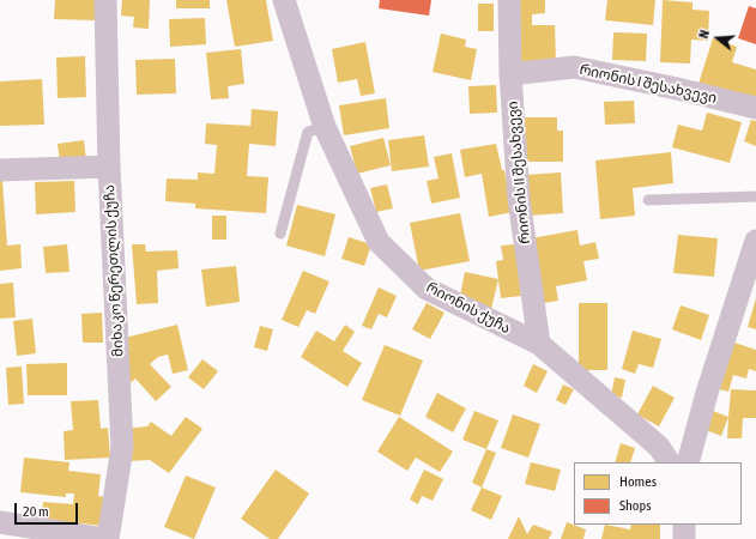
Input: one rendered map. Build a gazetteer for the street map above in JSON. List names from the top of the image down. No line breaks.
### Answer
{"streets":{"street":["რიონის I შესახვევი","რიონის II შესახვევი","მიხაკო წერეთლის ქუჩა","რიონის ქუჩა"]},"crossings":[["რიონის I შესახვევი","რიონის II შესახვევი"],["რიონის II შესახვევი","რიონის ქუჩა"]],"legend":["Homes","Shops"],"scale_bar":"20 m","north":"left"}
